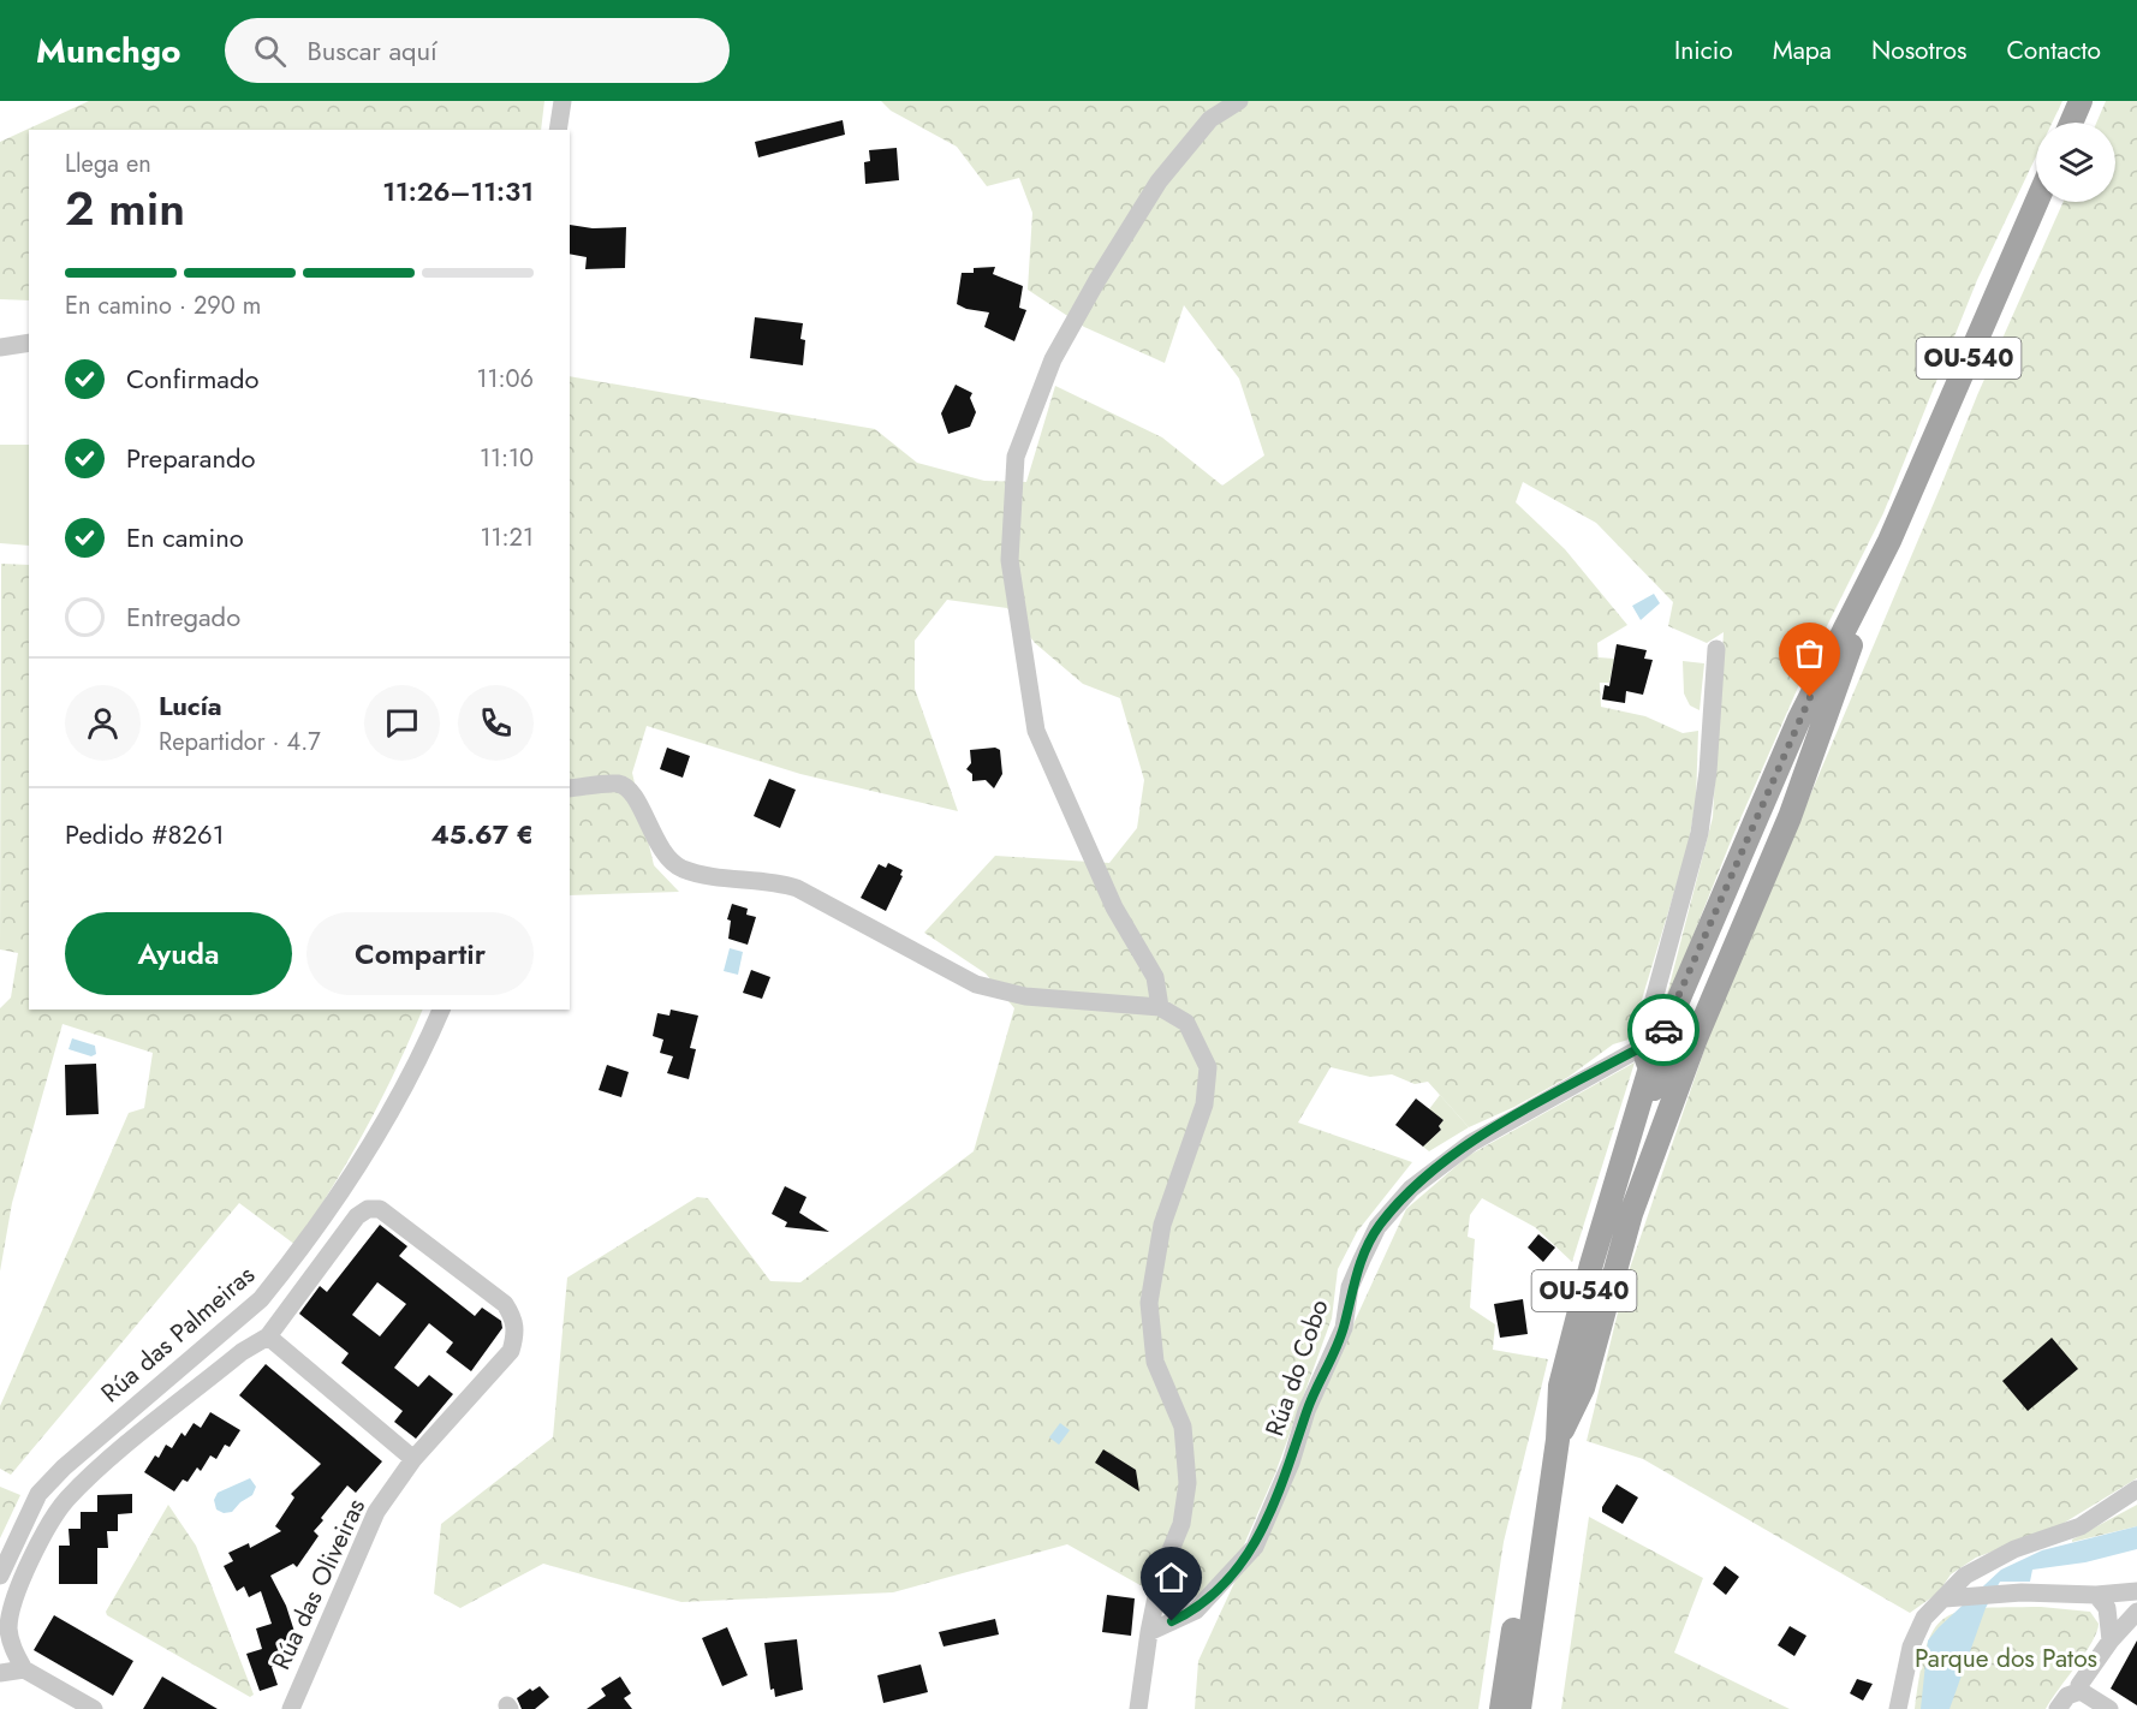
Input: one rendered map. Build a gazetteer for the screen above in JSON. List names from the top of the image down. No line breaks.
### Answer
{"streets":{"main road":["OU-540"],"street":["Rúa das Palmeiras","Rúa do Cobo","Rúa das Oliveiras"]},"crossings":[["OU-540","Rúa do Cobo"],["Rúa das Palmeiras","Rúa das Oliveiras"]],"parks":["Parque dos Patos"],"page":{"header":"Munchgo","search":"Buscar aquí","nav":["Inicio","Mapa","Nosotros","Contacto"],"heading":["2 min","Llega en","11:26–11:31"],"panel":["Lucía","Repartidor · 4.7","Pedido #8261","45.67 €"],"bar":"En camino · 290 m","list":[["Confirmado","11:06"],["Preparando","11:10"],["En camino","11:21"],"Entregado"],"buttons":["Ayuda","Compartir"]}}
